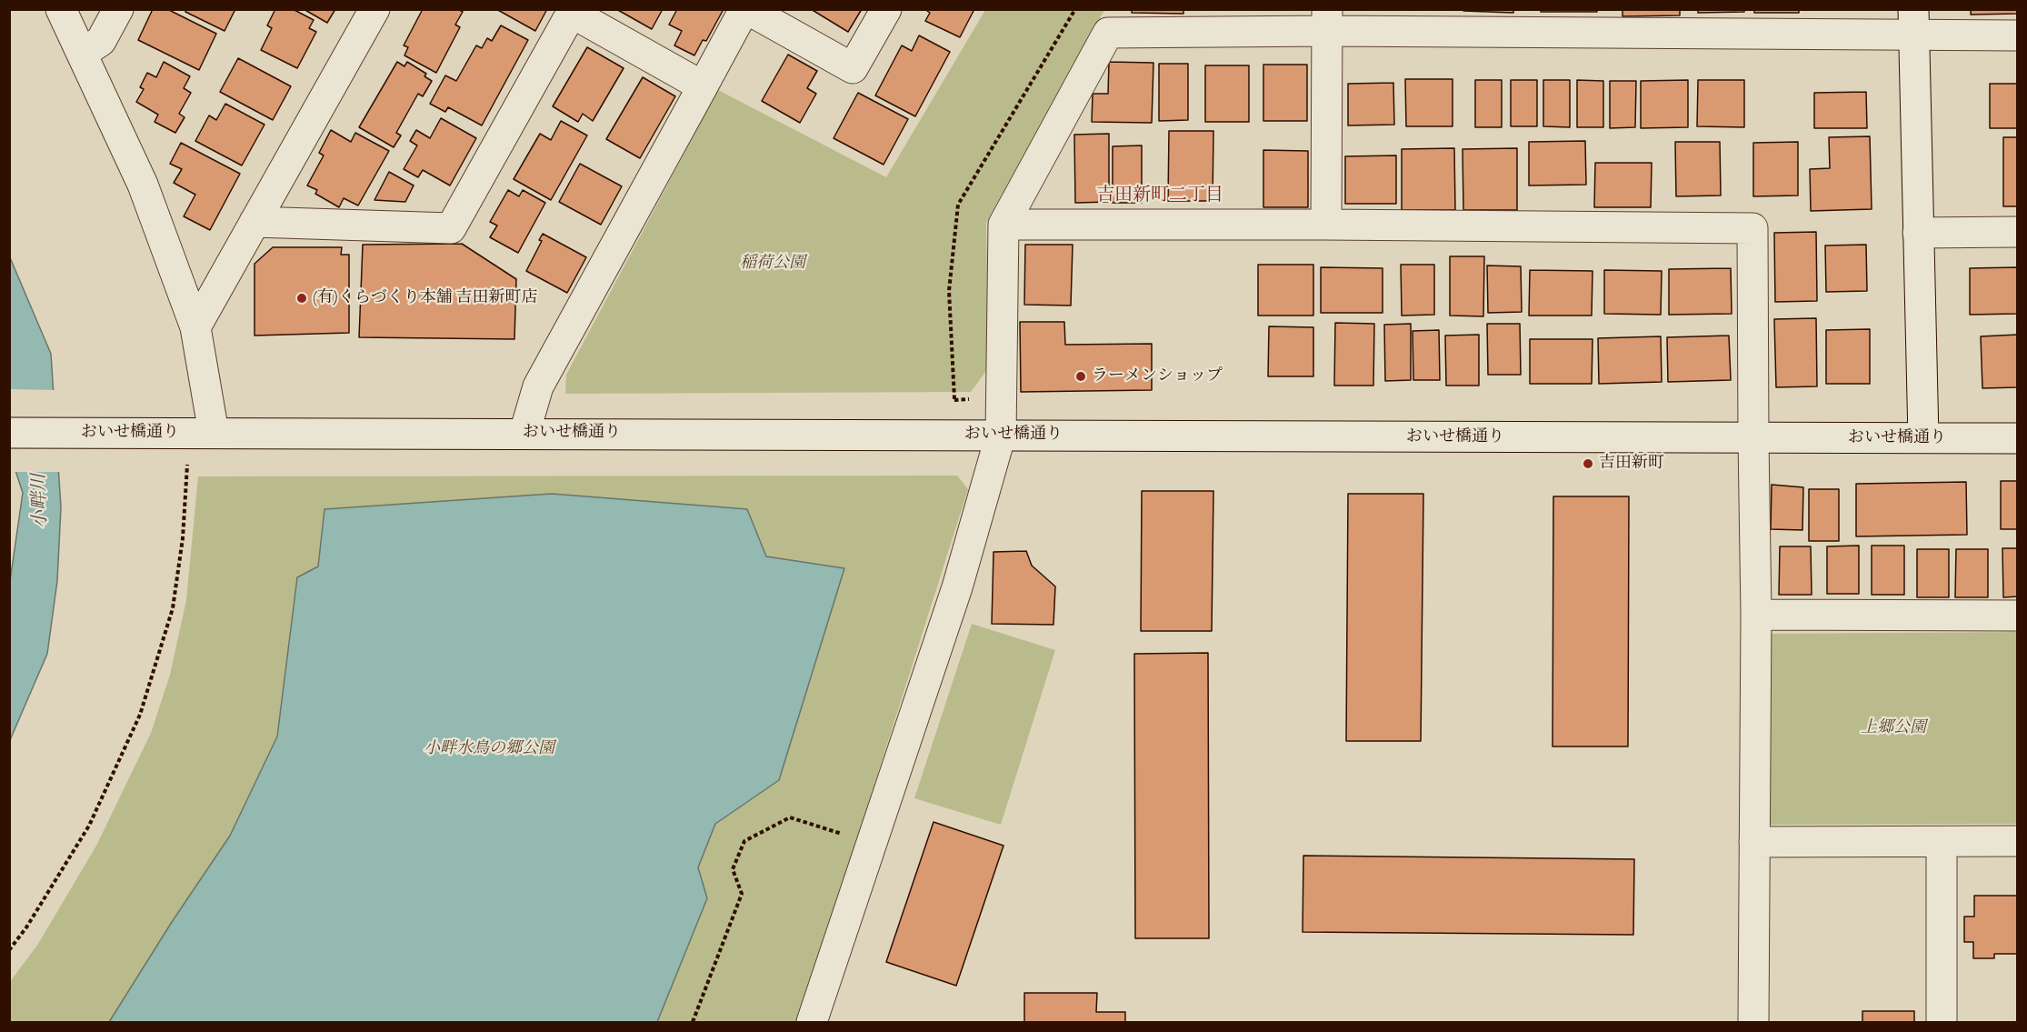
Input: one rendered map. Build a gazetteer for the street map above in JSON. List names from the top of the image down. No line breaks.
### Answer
{"streets":{"street":["おいせ橋通り"]},"districts":["吉田新町二丁目"],"water":["小畔川"],"parks":["稲荷公園","上郷公園","小畔水鳥の郷公園"],"places":["(有)くらづくり本舗 吉田新町店","ラーメンショップ","吉田新町"]}
